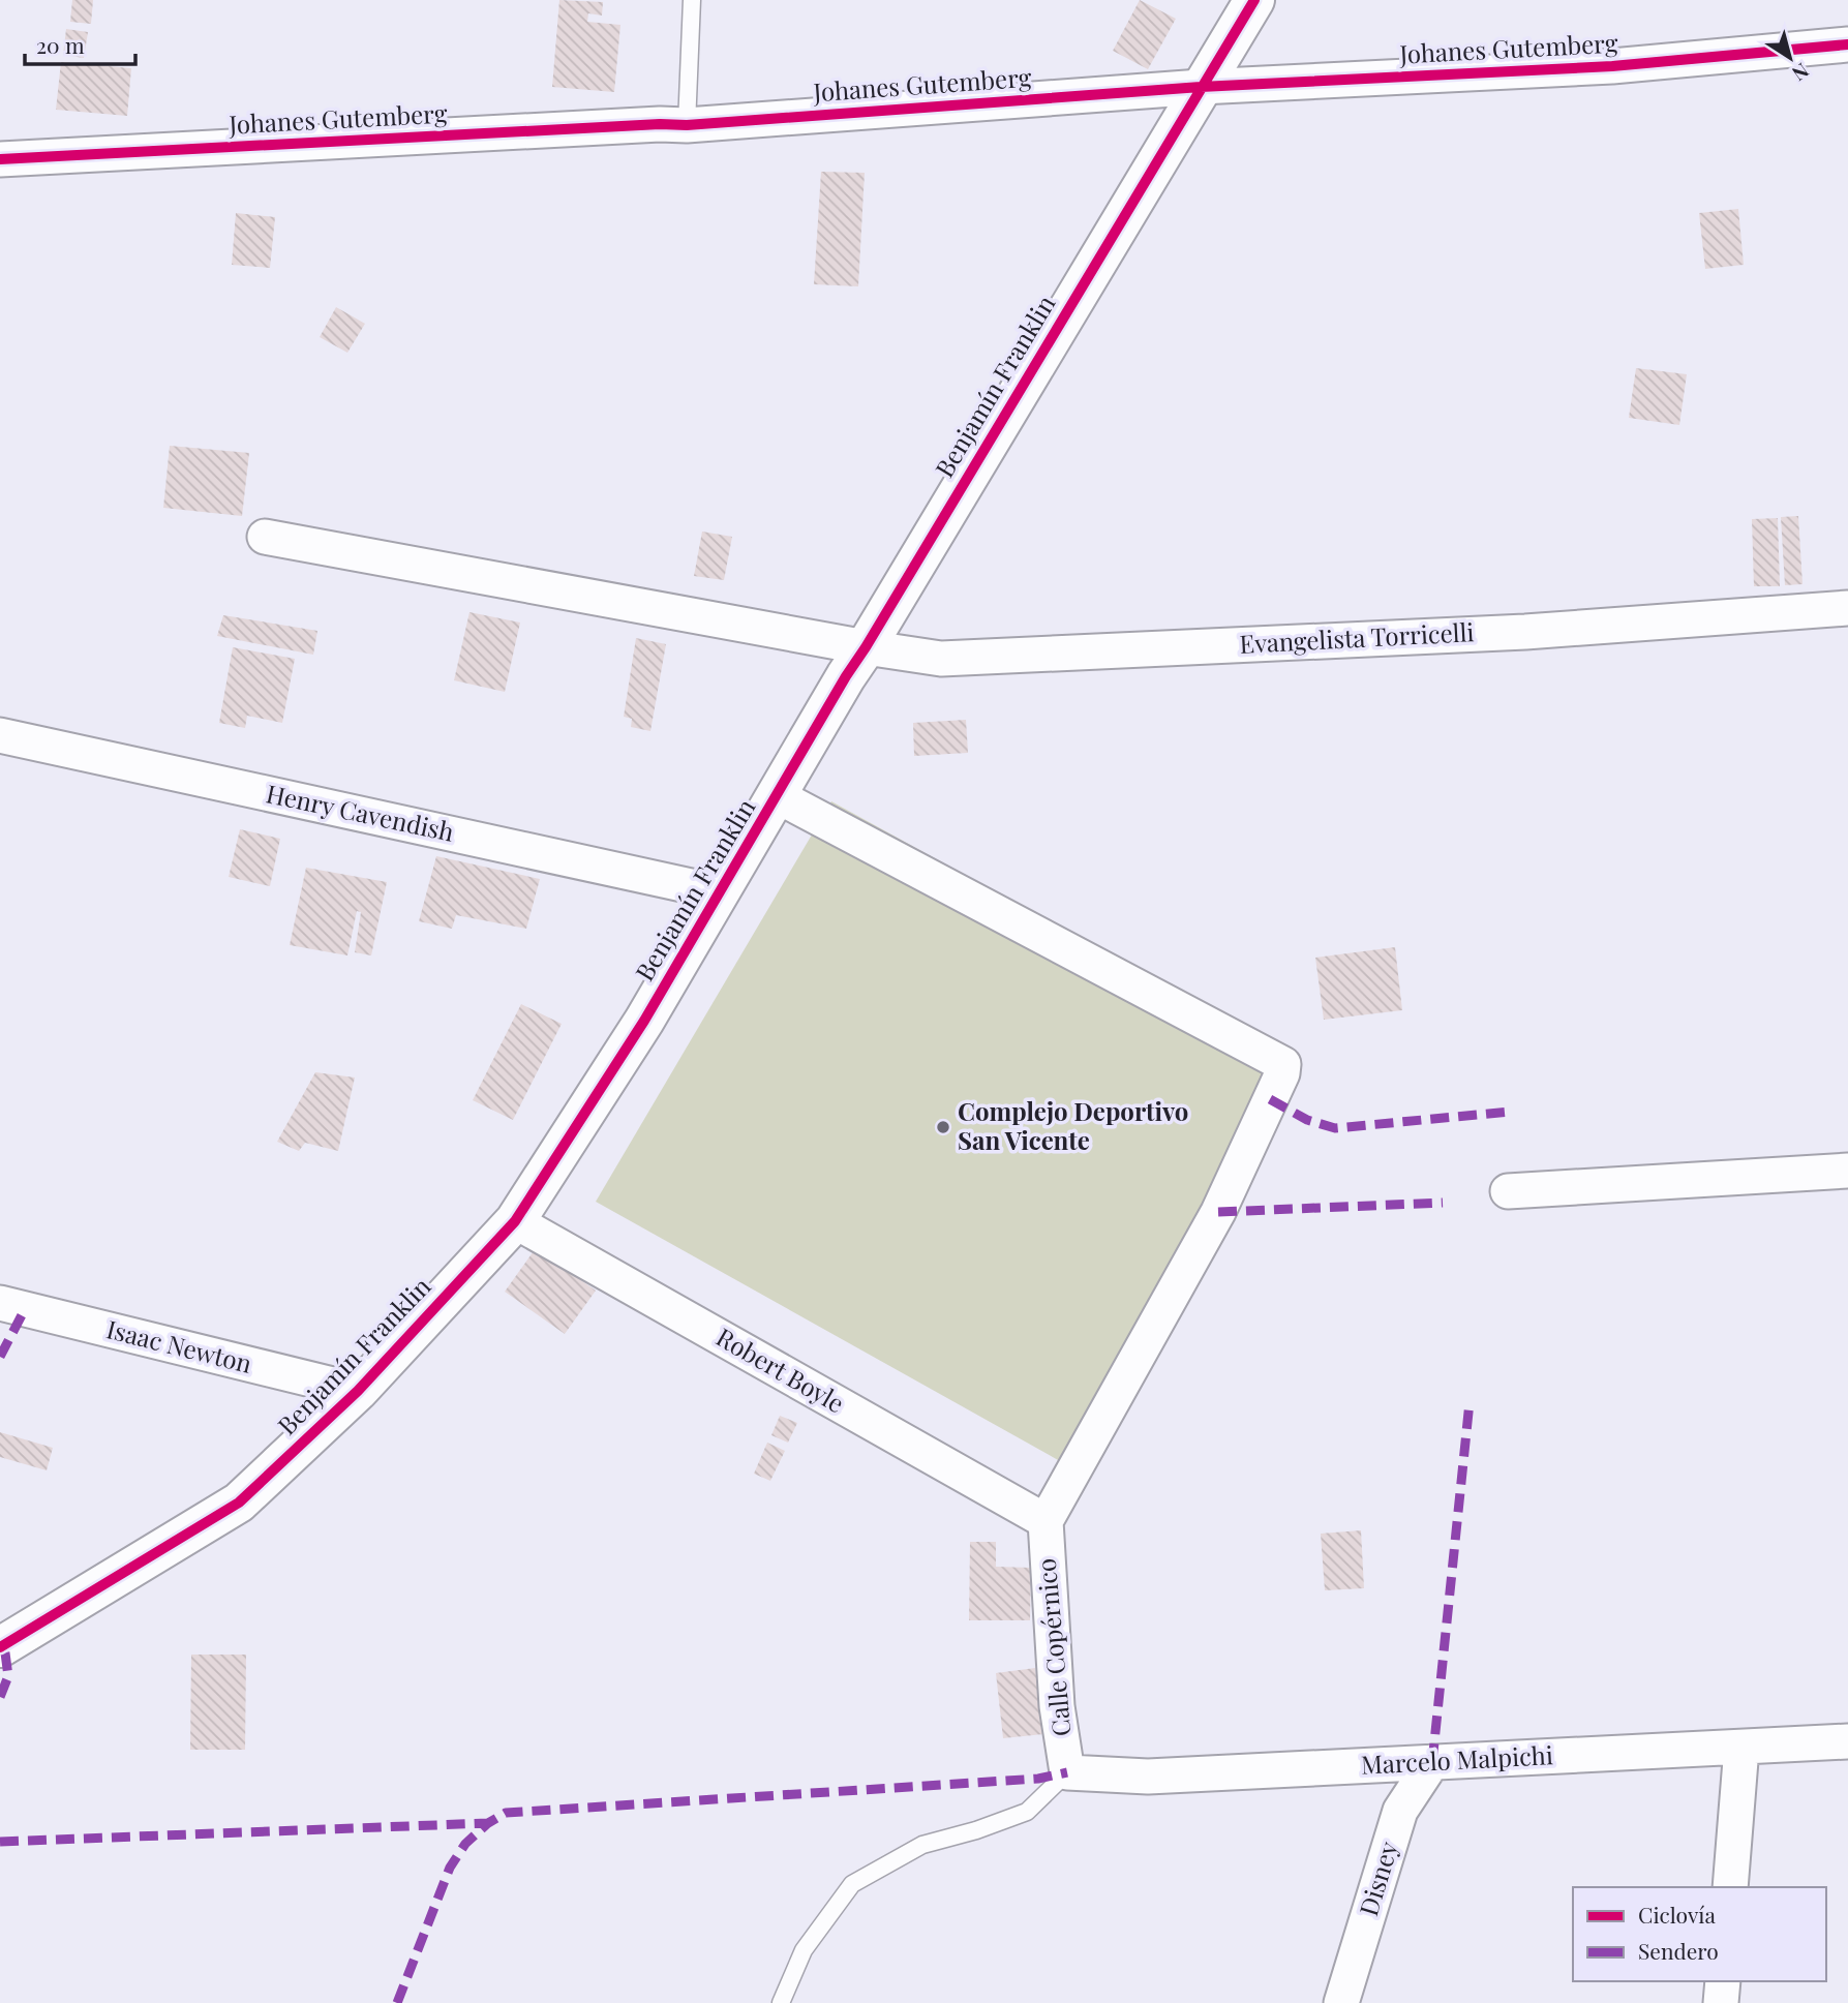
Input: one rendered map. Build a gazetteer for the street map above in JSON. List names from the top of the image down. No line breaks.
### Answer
{"streets":{"street":["Johanes Gutemberg","Benjamín Franklin","Evangelista Torricelli","Henry Cavendish","Isaac Newton","Robert Boyle","Calle Copérnico","Marcelo Malpichi","Disney"]},"crossings":[["Johanes Gutemberg","Benjamín Franklin"],["Benjamín Franklin","Evangelista Torricelli"],["Benjamín Franklin","Henry Cavendish"],["Benjamín Franklin","Isaac Newton"],["Benjamín Franklin","Robert Boyle"],["Robert Boyle","Calle Copérnico"],["Calle Copérnico","Marcelo Malpichi"],["Marcelo Malpichi","Disney"]],"places":["Complejo Deportivo San Vicente"],"legend":["Ciclovía","Sendero"],"scale_bar":"20 m","north":"bottom right"}
